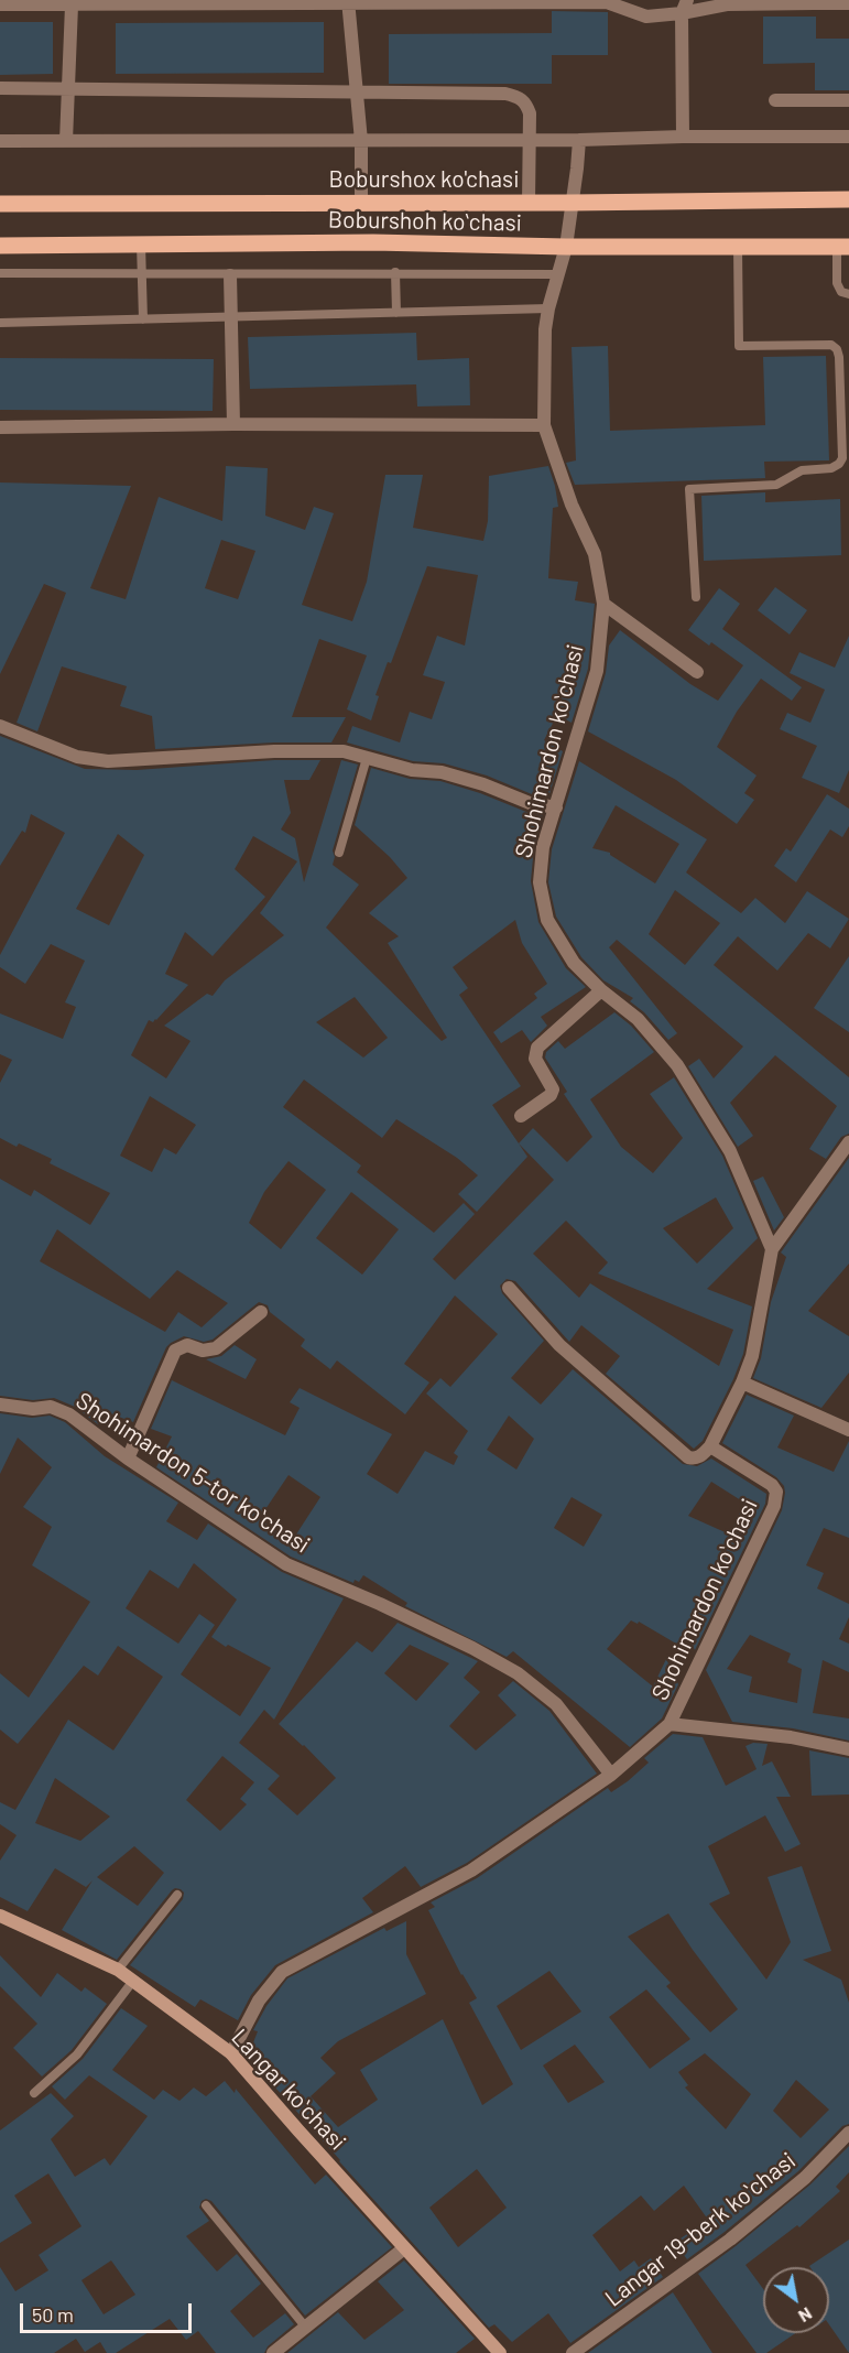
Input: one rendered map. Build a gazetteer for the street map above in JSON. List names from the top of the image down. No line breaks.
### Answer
{"streets":{"main road":["Boburshox ko'chasi","Boburshoh koʻchasi"],"street":["Shohimardon koʻchasi","Shohimardon 5-tor koʻchasi","Langar koʻchasi","Langar 19-berk koʻchasi"]},"crossings":[["Boburshox ko'chasi","Shohimardon koʻchasi"],["Boburshoh koʻchasi","Shohimardon koʻchasi"],["Shohimardon koʻchasi","Shohimardon 5-tor koʻchasi"],["Shohimardon koʻchasi","Langar koʻchasi"]],"scale_bar":"50 m","north":"bottom right"}
